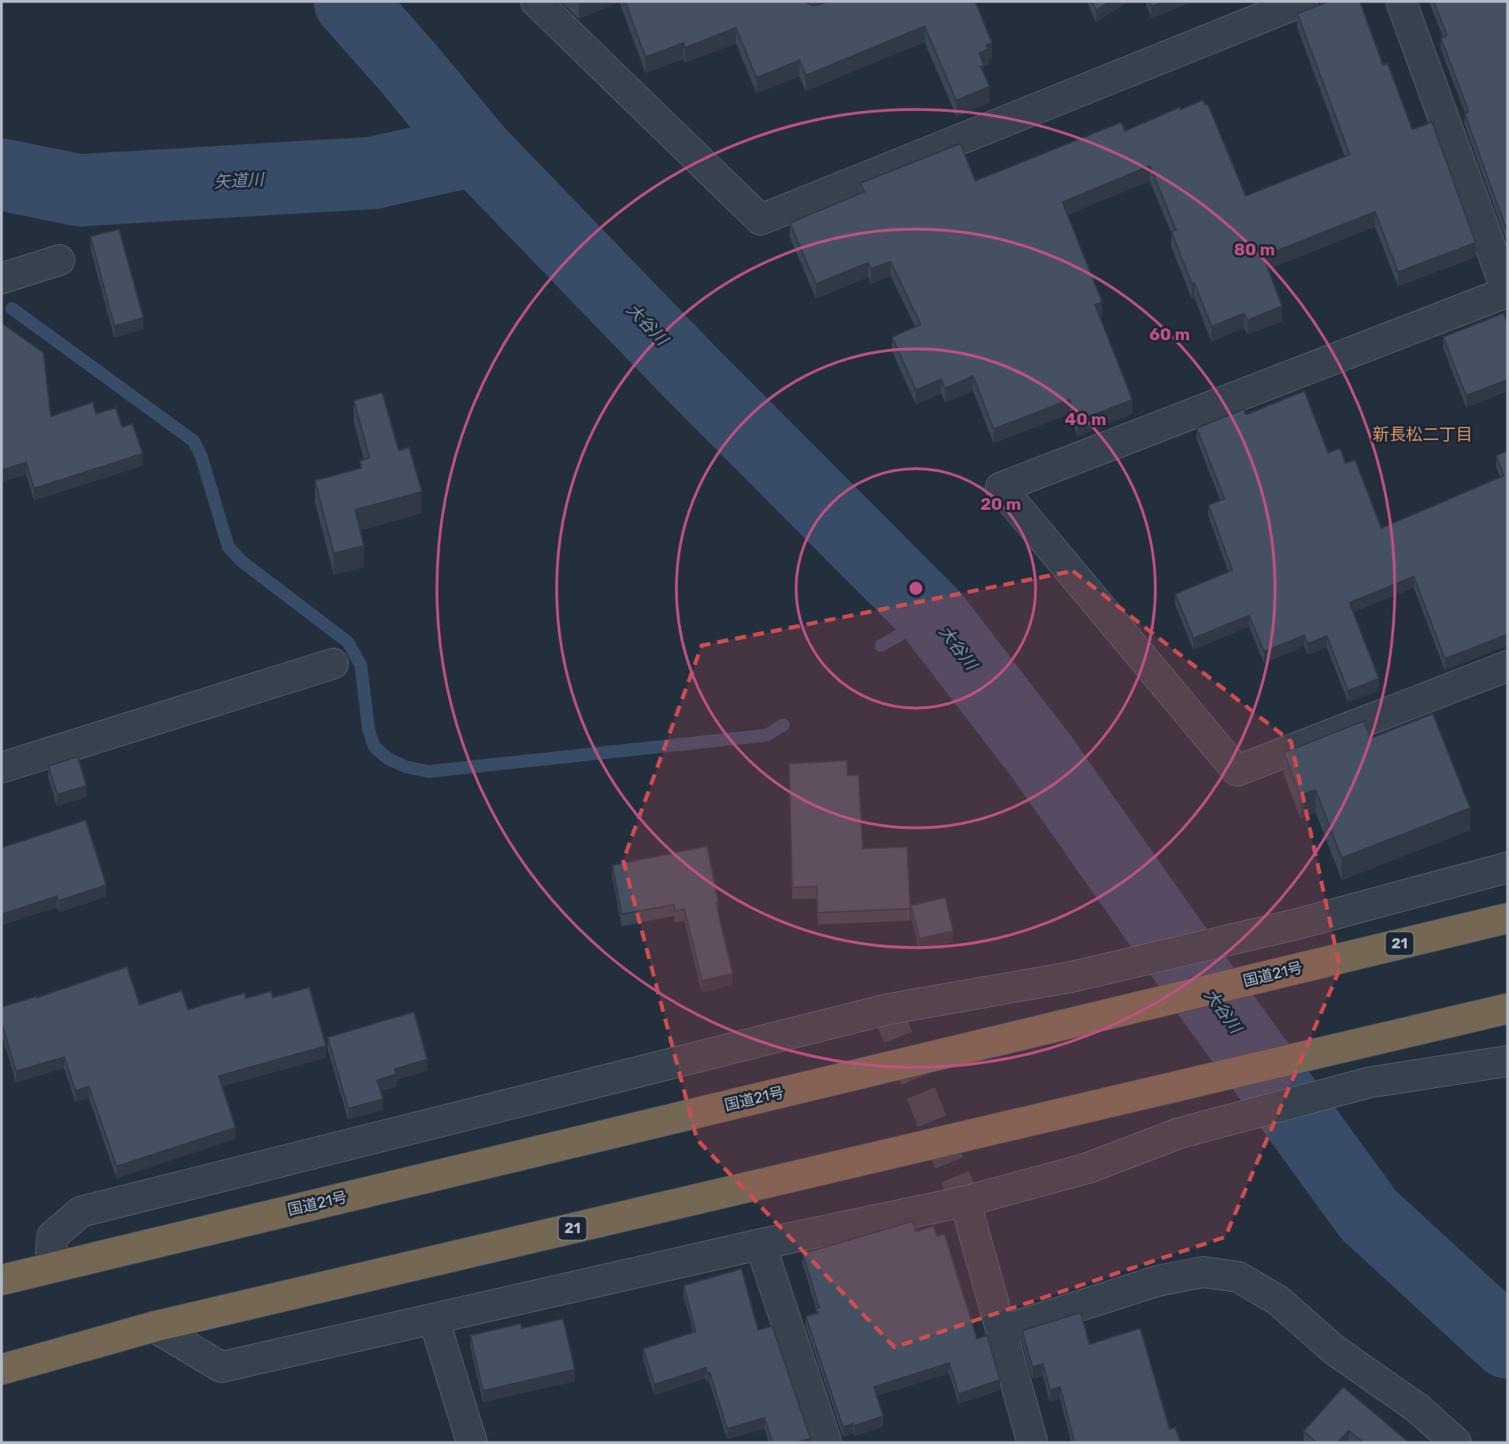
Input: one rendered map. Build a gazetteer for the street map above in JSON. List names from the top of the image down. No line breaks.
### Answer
{"streets":{"highway":["21","国道21号"]},"districts":["新長松二丁目"],"water":["矢道川","大谷川"],"rings":["80 m","60 m","40 m","20 m"]}
